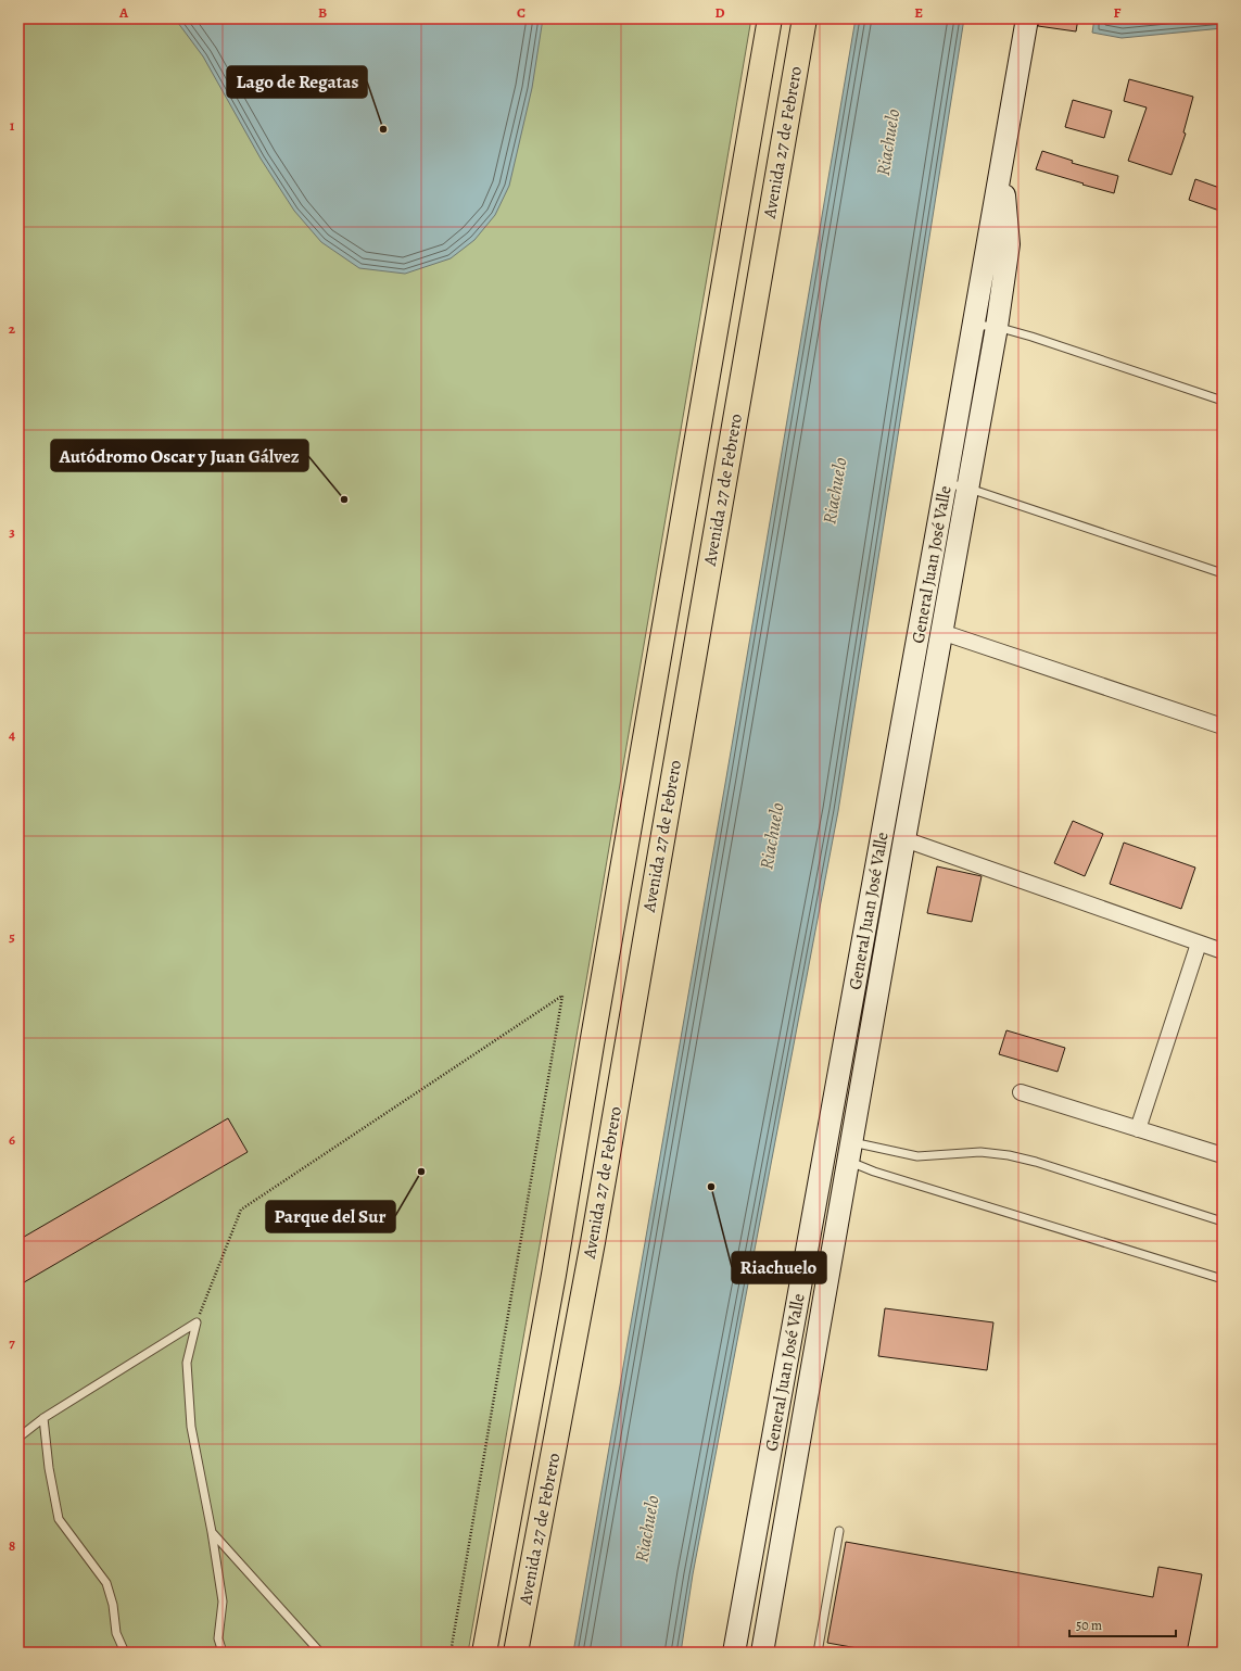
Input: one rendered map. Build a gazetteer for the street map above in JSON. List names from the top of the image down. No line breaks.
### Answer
{"streets":{"main road":["Avenida 27 de Febrero","General Juan José Valle"]},"water":["Riachuelo"],"places":["Lago de Regatas","Autódromo Oscar y Juan Gálvez","Parque del Sur","Riachuelo"],"scale_bar":"50 m","grid":{"columns":["A","B","C","D","E","F"],"rows":["1","2","3","4","5","6","7","8"]}}
